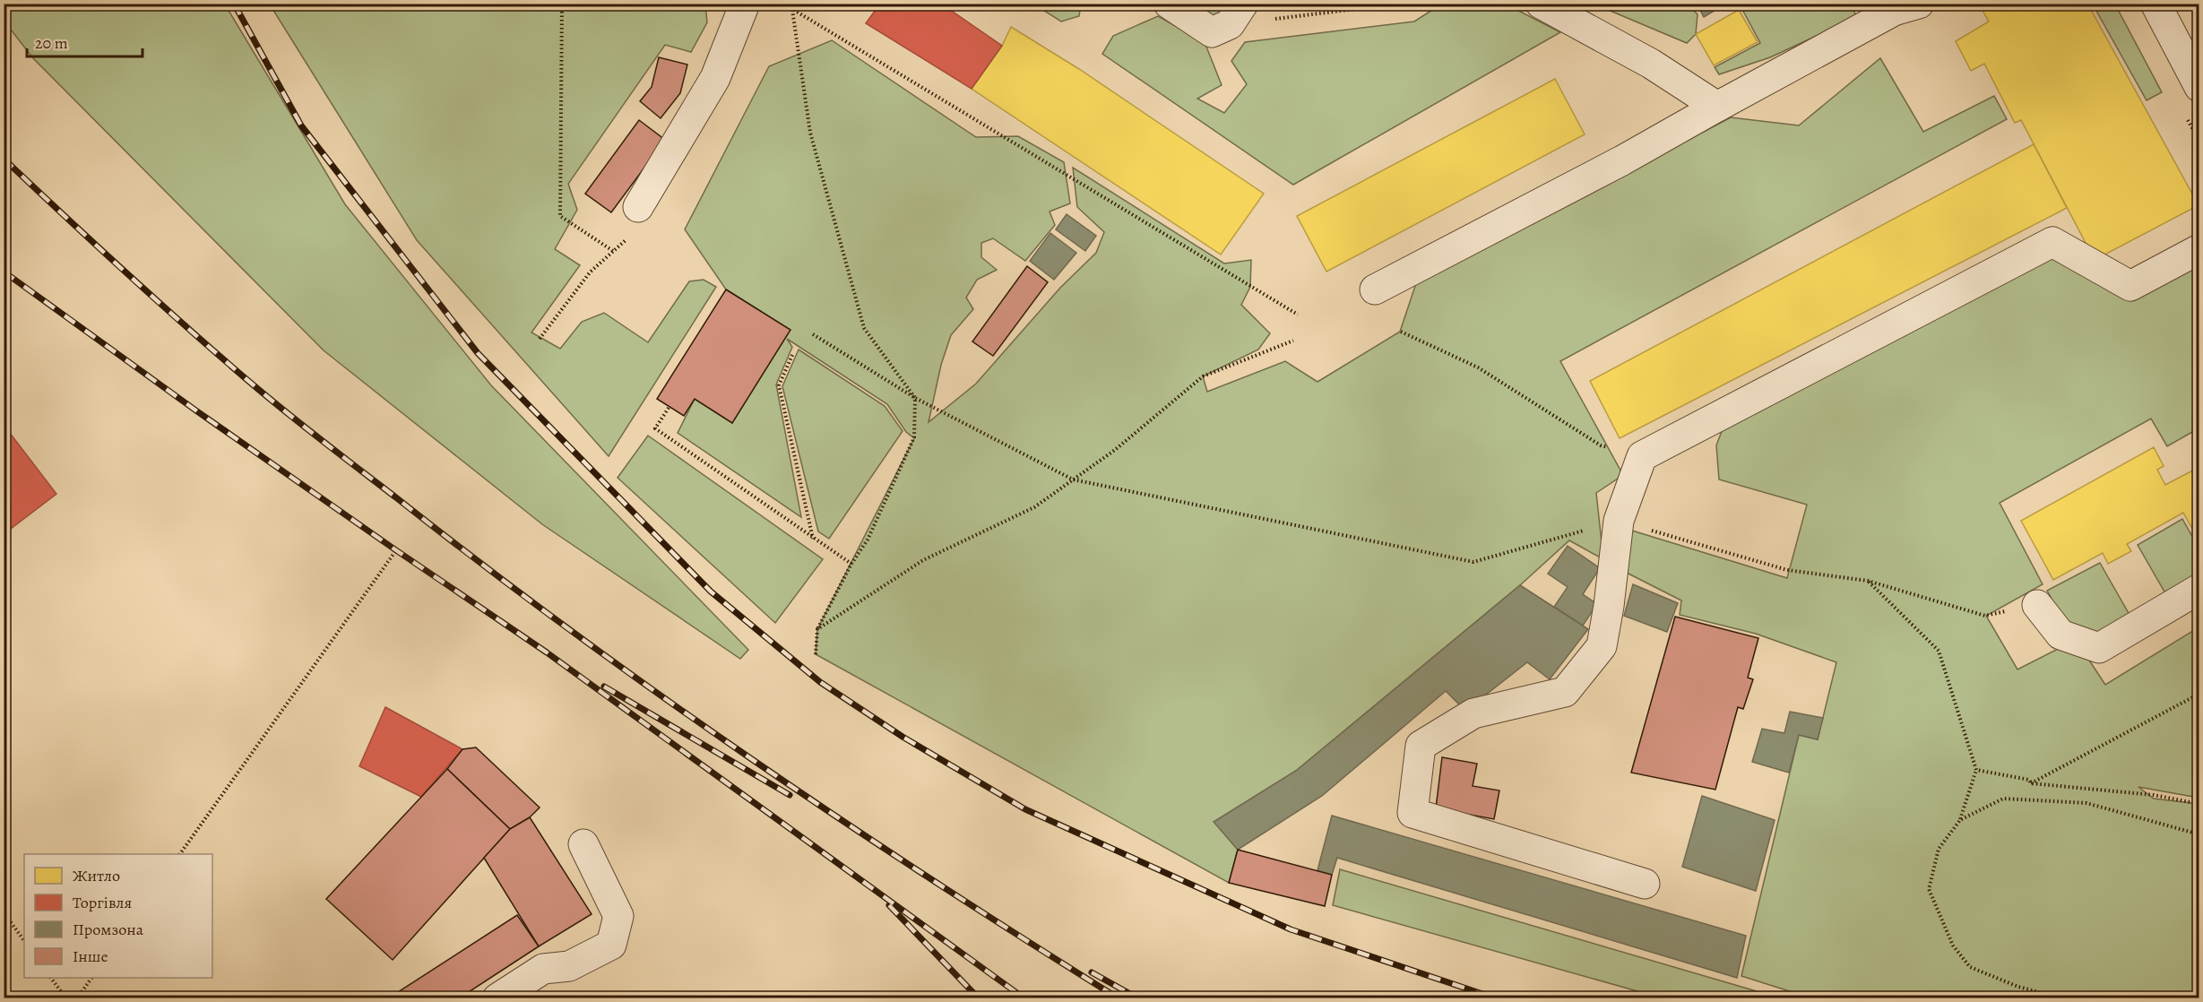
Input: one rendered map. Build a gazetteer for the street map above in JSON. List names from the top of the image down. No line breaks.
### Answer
{"legend":["Житло","Торгівля","Промзона","Інше"],"scale_bar":"20 m"}
